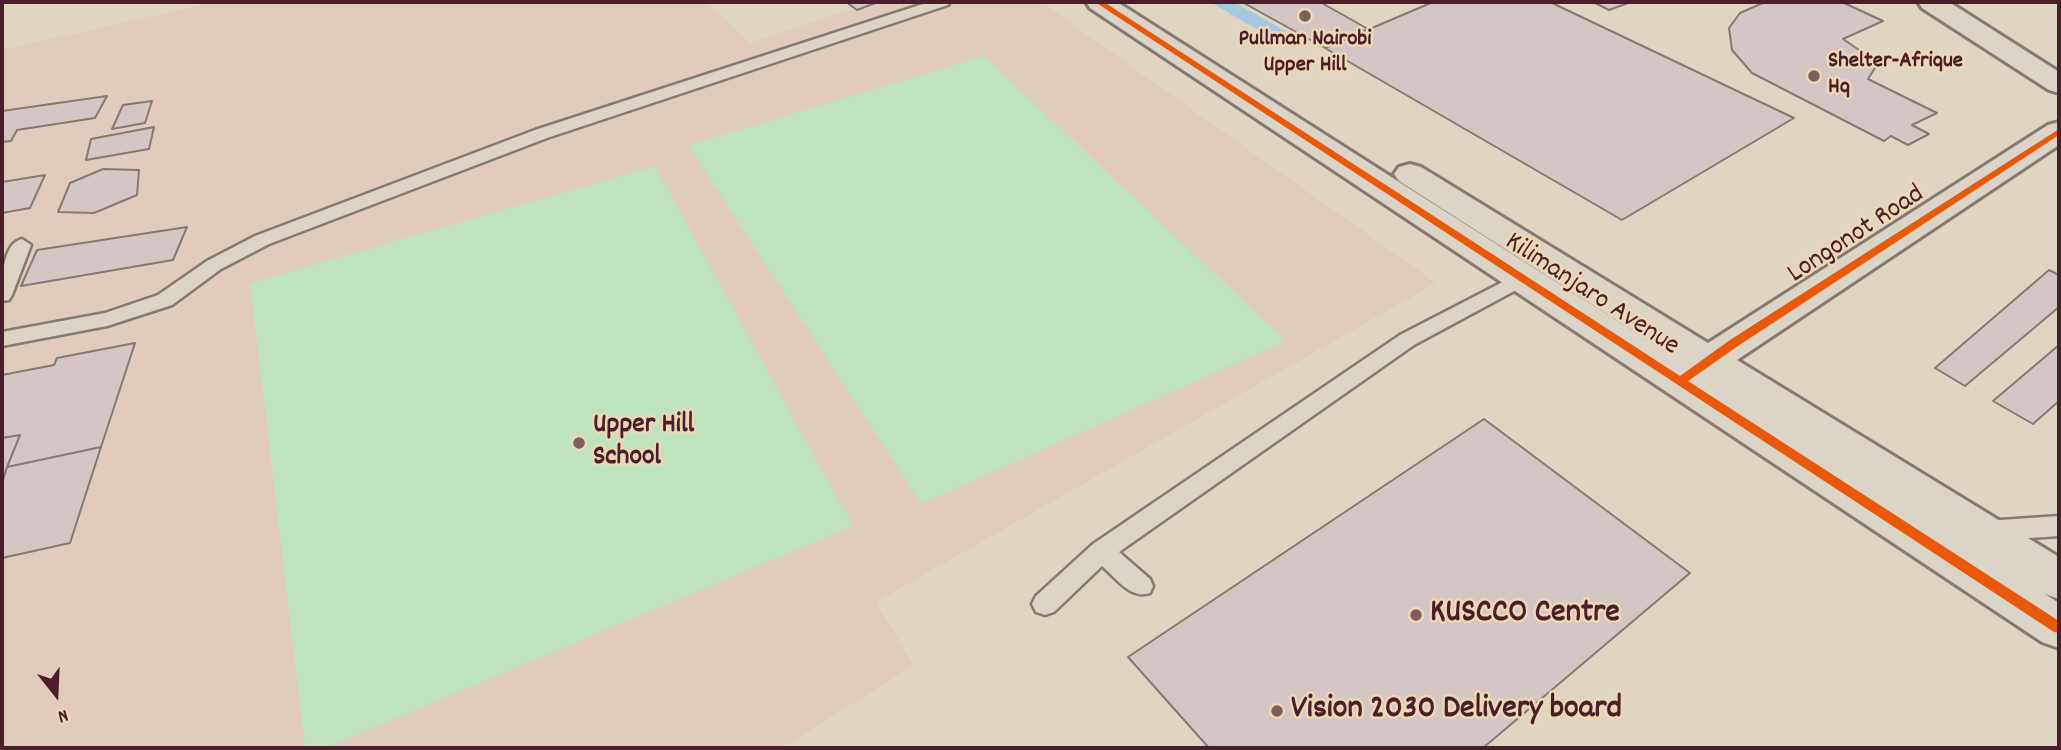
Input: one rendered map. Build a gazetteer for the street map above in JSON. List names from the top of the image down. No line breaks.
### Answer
{"streets":{"street":["Longonot Road","Kilimanjaro Avenue"]},"crossings":[["Longonot Road","Kilimanjaro Avenue"]],"places":["Pullman Nairobi Upper Hill","Shelter-Afrique Hq","Upper Hill School","KUSCCO Centre","Vision 2030 Delivery board"],"north":"bottom"}
